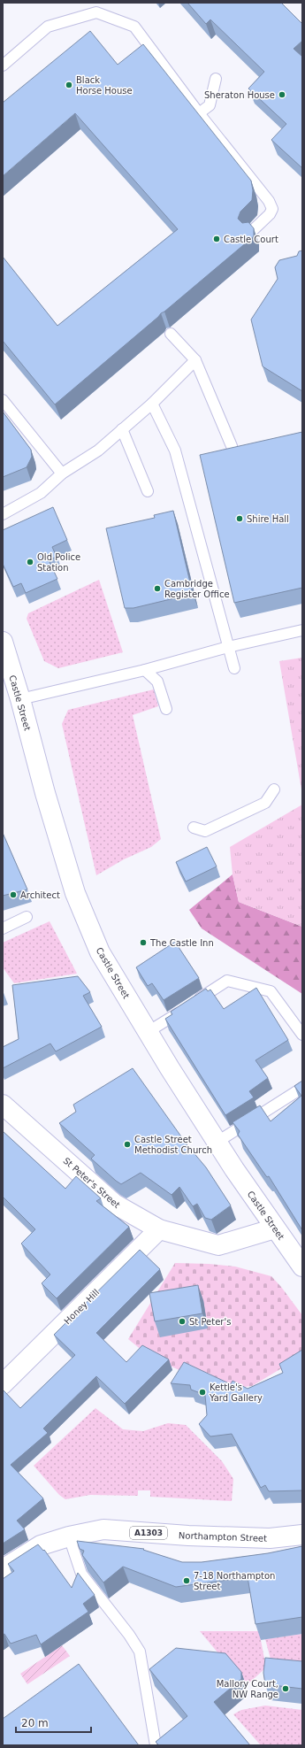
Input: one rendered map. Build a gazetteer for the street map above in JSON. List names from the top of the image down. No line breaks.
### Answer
{"streets":{"street":["Castle Street","St Peter's Street","Honey Hill","A1303","Northampton Street"]},"crossings":[["Castle Street","St Peter's Street"],["St Peter's Street","Honey Hill"]],"places":["Black Horse House","Sheraton House","Castle Court","Shire Hall","Old Police Station","Cambridge Register Office","Architect","The Castle Inn","Castle Street Methodist Church","St Peter's","Kettle's Yard Gallery","7-18 Northampton Street","Mallory Court, NW Range"],"scale_bar":"20 m"}
